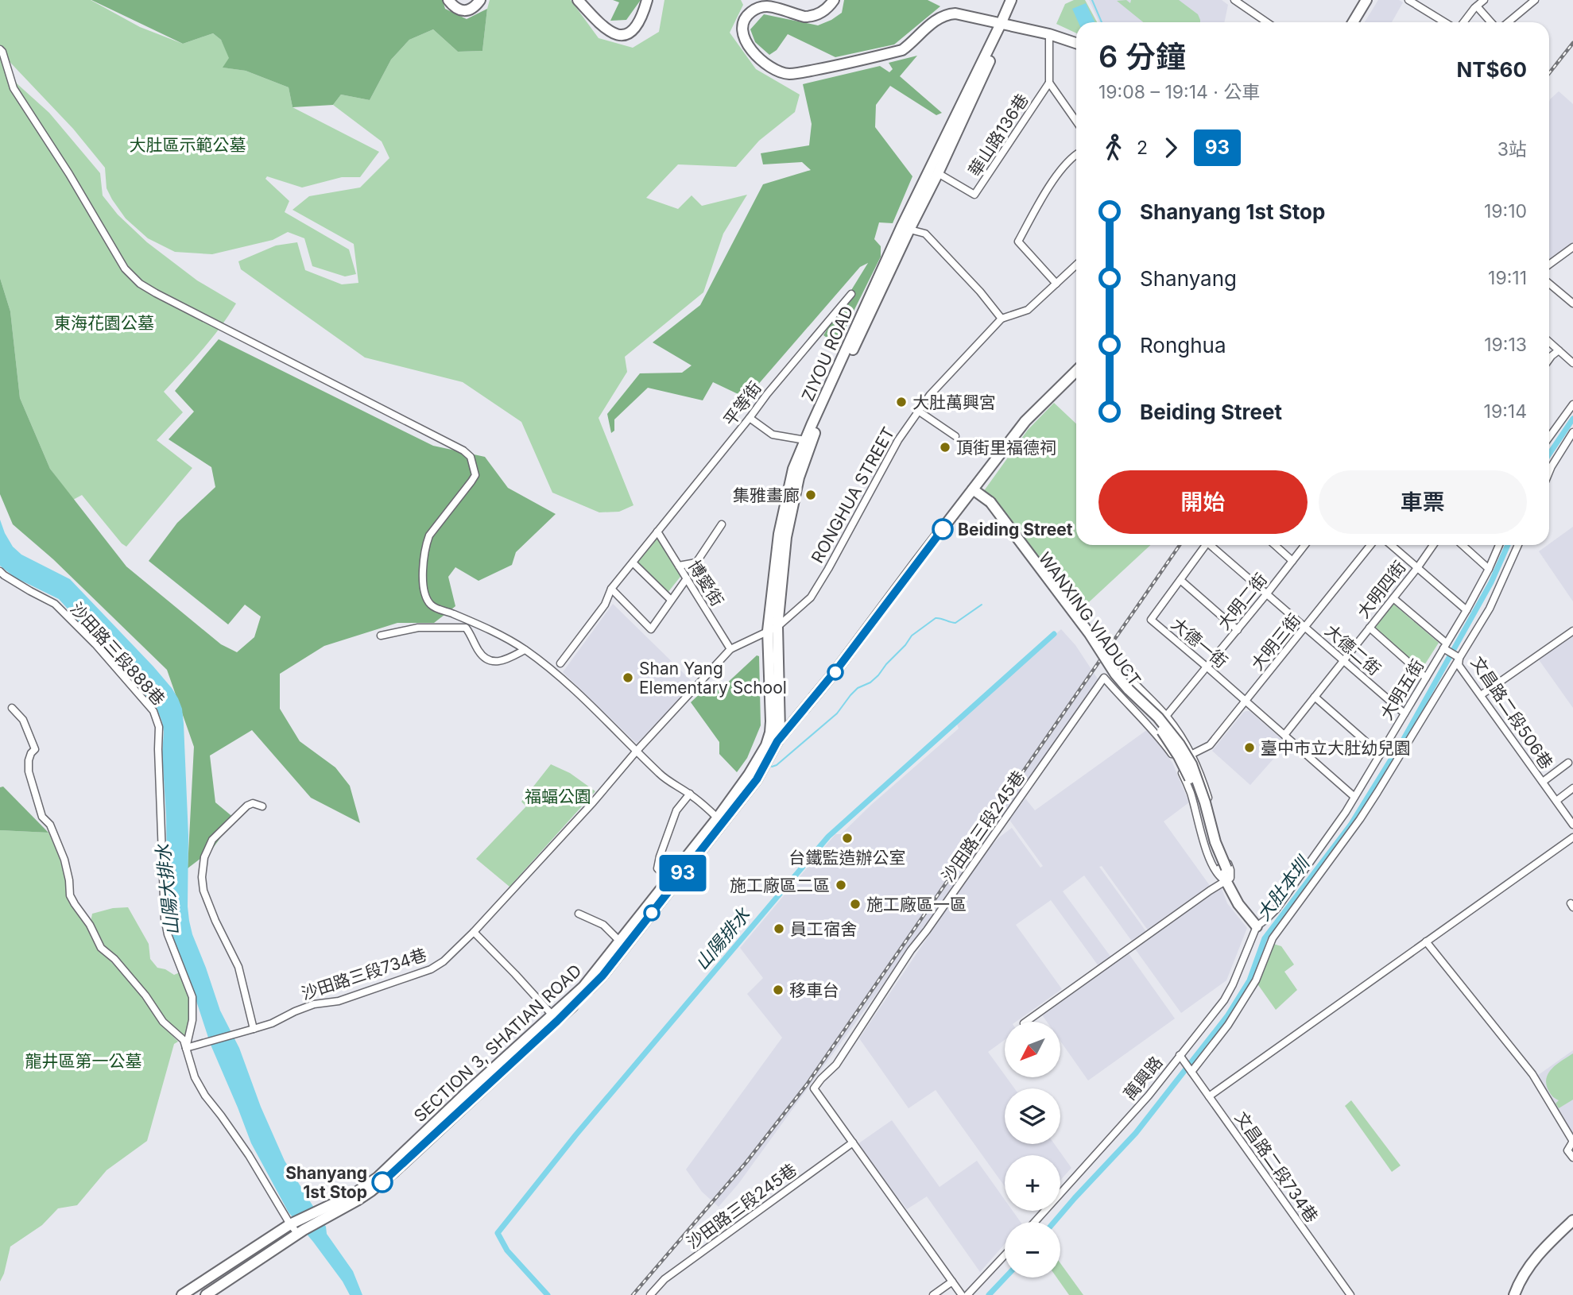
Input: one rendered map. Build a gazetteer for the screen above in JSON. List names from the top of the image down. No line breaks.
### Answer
{"streets":{"main road":["ZIYOU ROAD","WANXING VIADUCT","SECTION 3, SHATIAN ROAD"],"street":["華山路136巷","平等街","RONGHUA STREET","博愛街","大明四街","大明二街","大明三街","大德一街","大德二街","沙田路三段888巷","大明五街","文昌路二段506巷","沙田路三段245巷","沙田路三段734巷","萬興路","文昌路二段734巷"]},"crossings":[["華山路136巷","ZIYOU ROAD"],["ZIYOU ROAD","RONGHUA STREET"],["ZIYOU ROAD","SECTION 3, SHATIAN ROAD"],["平等街","博愛街"],["RONGHUA STREET","博愛街"],["RONGHUA STREET","沙田路三段734巷"],["博愛街","沙田路三段734巷"],["大明四街","大德一街"],["大明四街","大德二街"],["大明四街","文昌路二段506巷"],["大明二街","大德一街"],["大明二街","大德二街"],["WANXING VIADUCT","大明五街"],["WANXING VIADUCT","SECTION 3, SHATIAN ROAD"],["WANXING VIADUCT","萬興路"],["大明三街","大德一街"],["大明三街","大德二街"],["大德一街","大明五街"],["大德二街","大明五街"],["沙田路三段888巷","沙田路三段734巷"],["大明五街","文昌路二段506巷"],["大明五街","萬興路"],["萬興路","文昌路二段734巷"]],"water":["大肚本圳","山陽大排水","山陽排水"],"parks":["大肚區示範公墓","東海花園公墓","福蝠公園","龍井區第一公墓"],"places":["大肚萬興宮","頂街里福德祠","集雅畫廊","Beiding Street","Shan Yang Elementary School","臺中市立大肚幼兒園","台鐵監造辦公室","施工廠區二區","施工廠區一區","員工宿舍","移車台","Shanyang 1st Stop"],"lines":["bus line 93"],"north":"bottom left","page":{"on_map":"93","heading":["6 分鐘","19:08 – 19:14 · 公車","NT$60"],"legs":["2","93","3站"],"list":[{"name":"Shanyang 1st Stop","value":"19:10"},{"name":"Shanyang","value":"19:11"},{"name":"Ronghua","value":"19:13"},{"name":"Beiding Street","value":"19:14"}],"buttons":["開始","車票"],"map_buttons":["+","−"]}}
